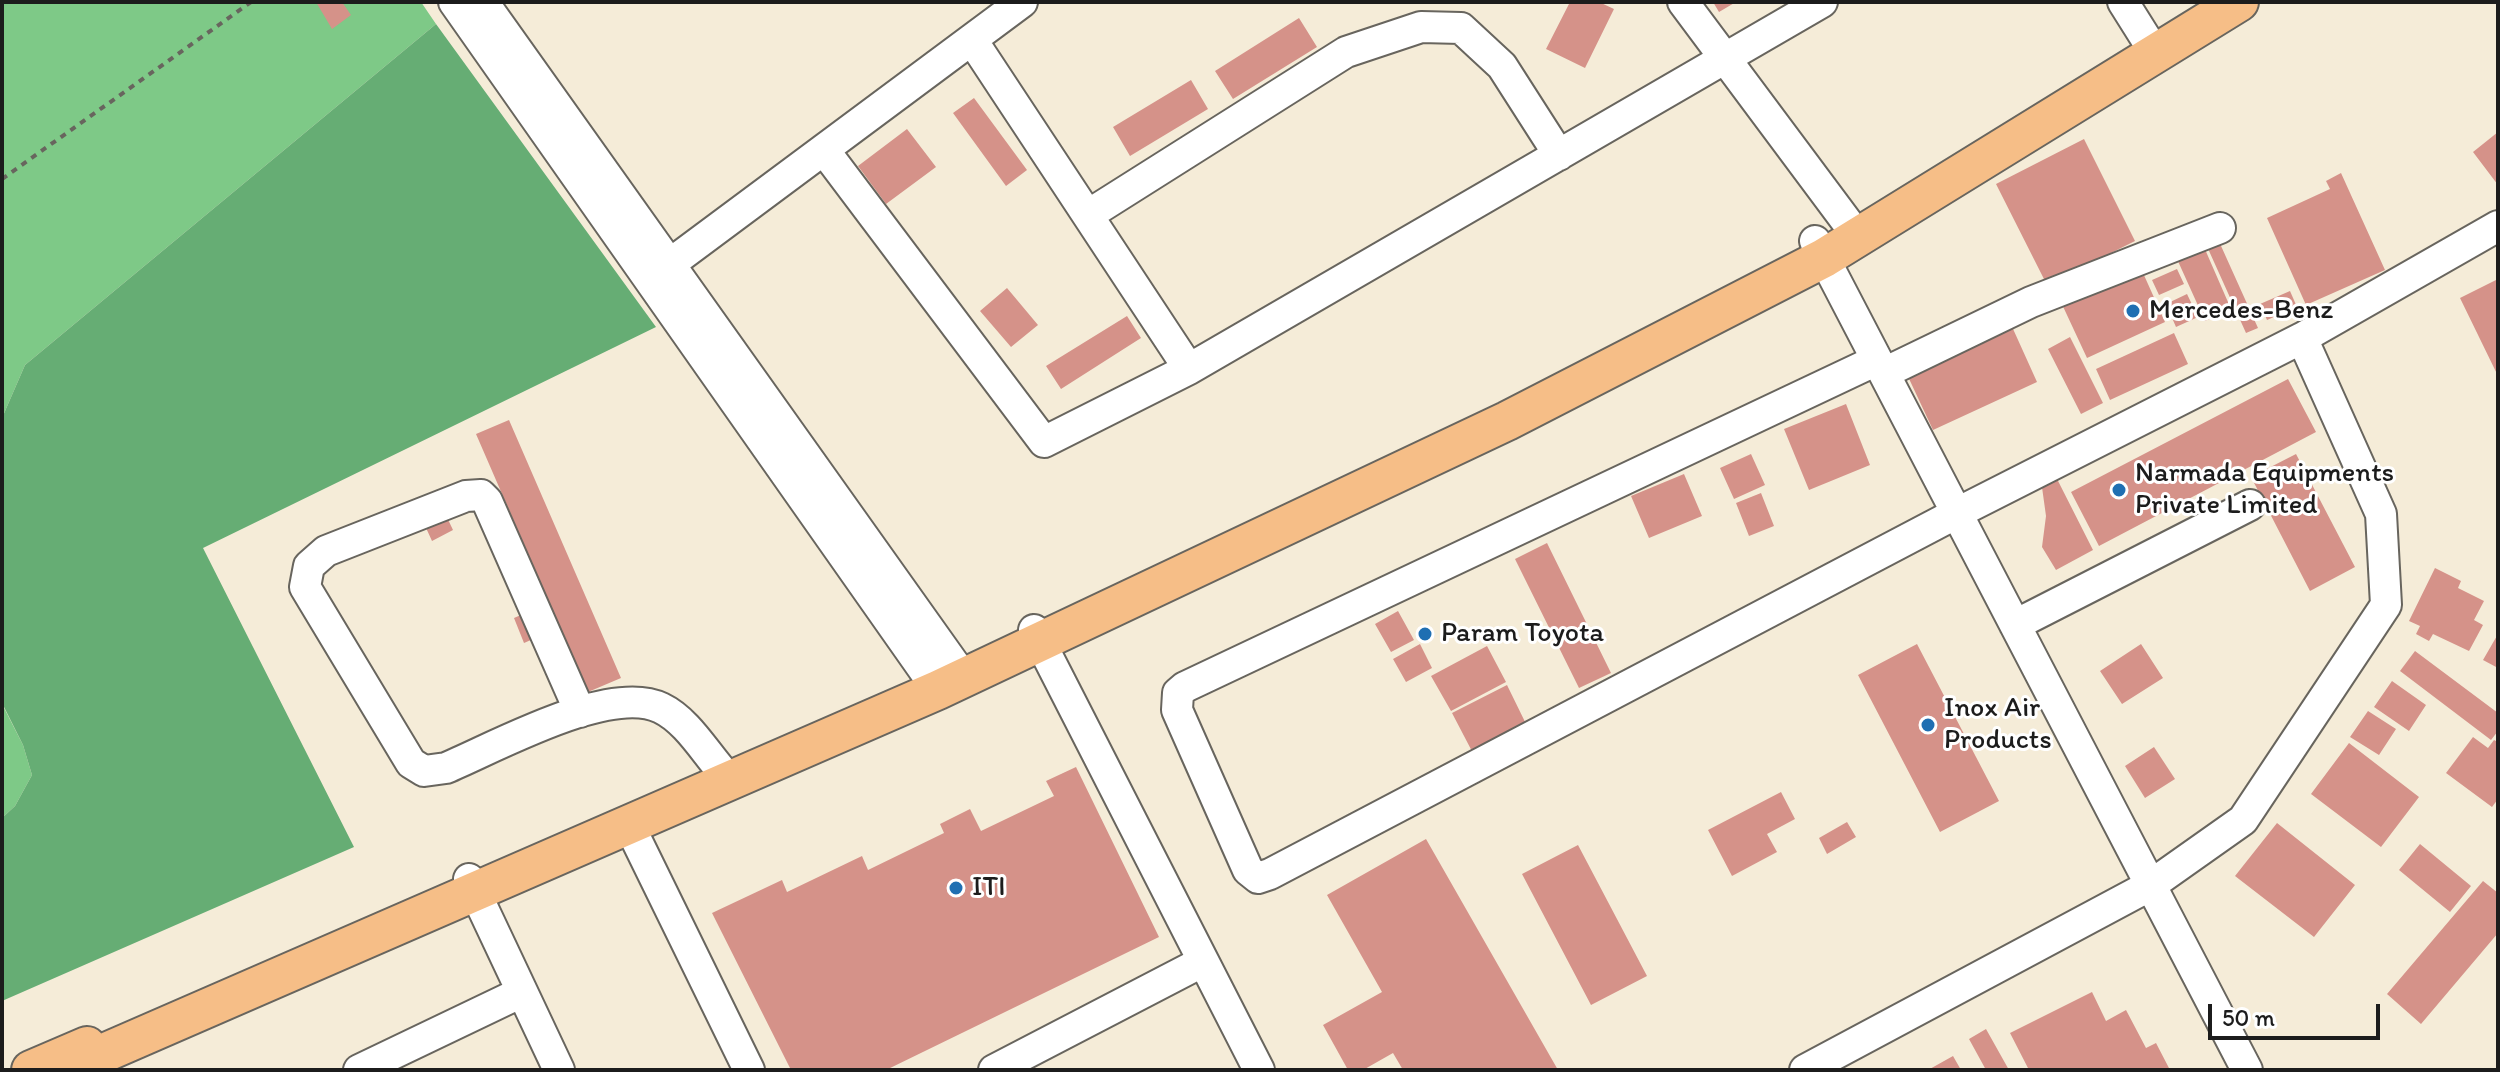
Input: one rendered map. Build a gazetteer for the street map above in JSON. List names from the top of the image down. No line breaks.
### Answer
{"places":["Mercedes-Benz","Narmada Equipments Private Limited","Param Toyota","Inox Air Products","ITI"],"scale_bar":"50 m"}
